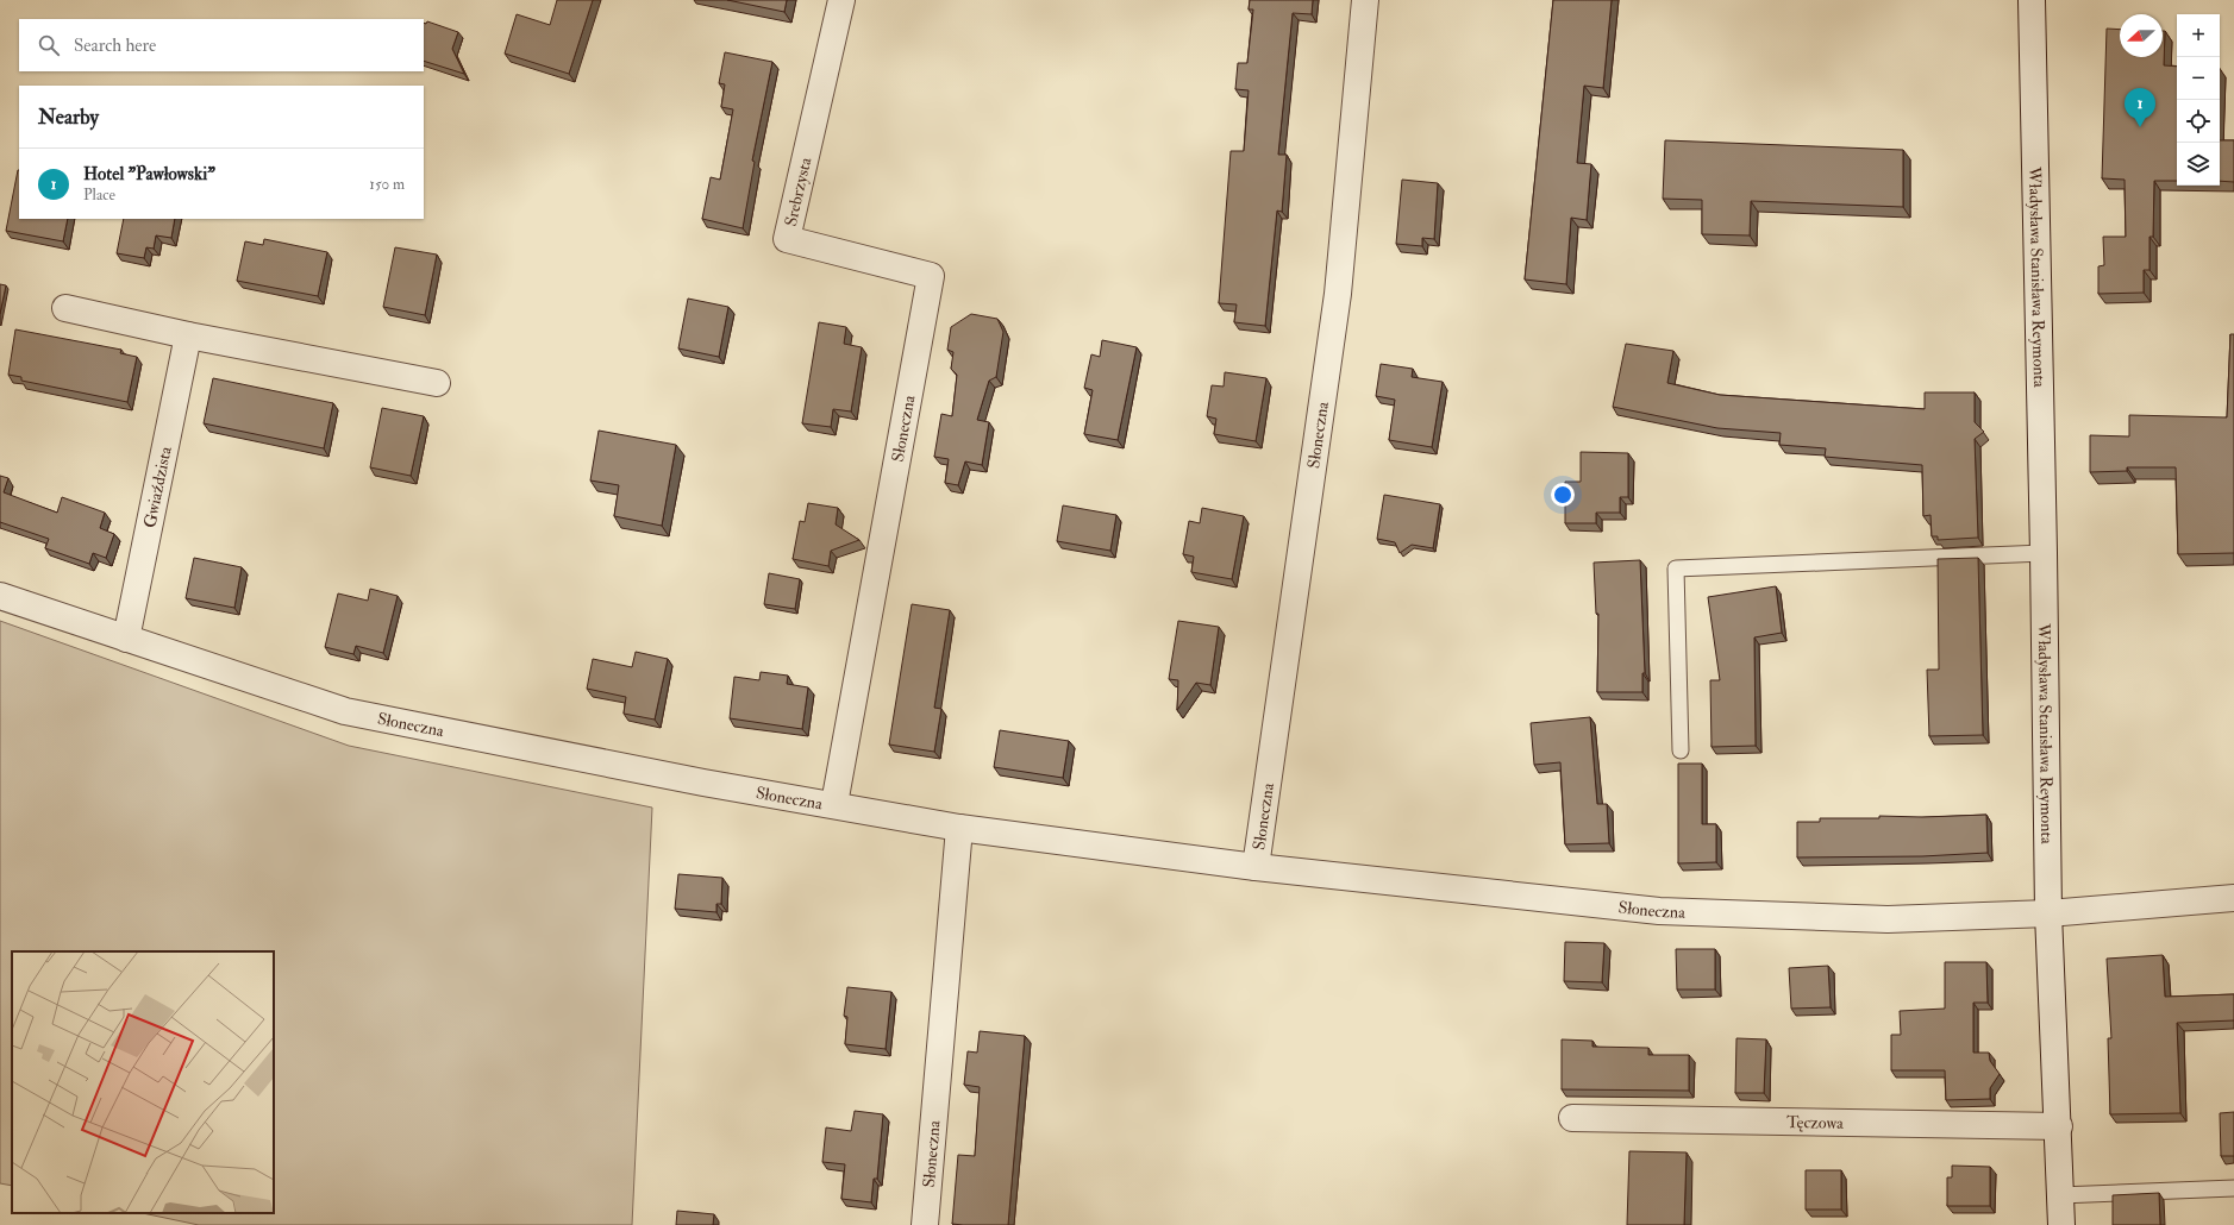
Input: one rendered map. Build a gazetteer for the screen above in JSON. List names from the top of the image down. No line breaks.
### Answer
{"streets":{"street":["Srebrzysta","Władysława Stanisława Reymonta","Słoneczna","Gwiaździsta","Tęczowa"]},"crossings":[["Srebrzysta","Słoneczna"],["Władysława Stanisława Reymonta","Słoneczna"],["Władysława Stanisława Reymonta","Tęczowa"],["Słoneczna","Gwiaździsta"]],"north":"left","page":{"map_buttons":["+","−"],"search":"Search here","heading":"Nearby","pins":"1","list":[{"mark":"1","name":"Hotel \"Pawłowski\"","note":"Place","value":"150 m"}]}}
